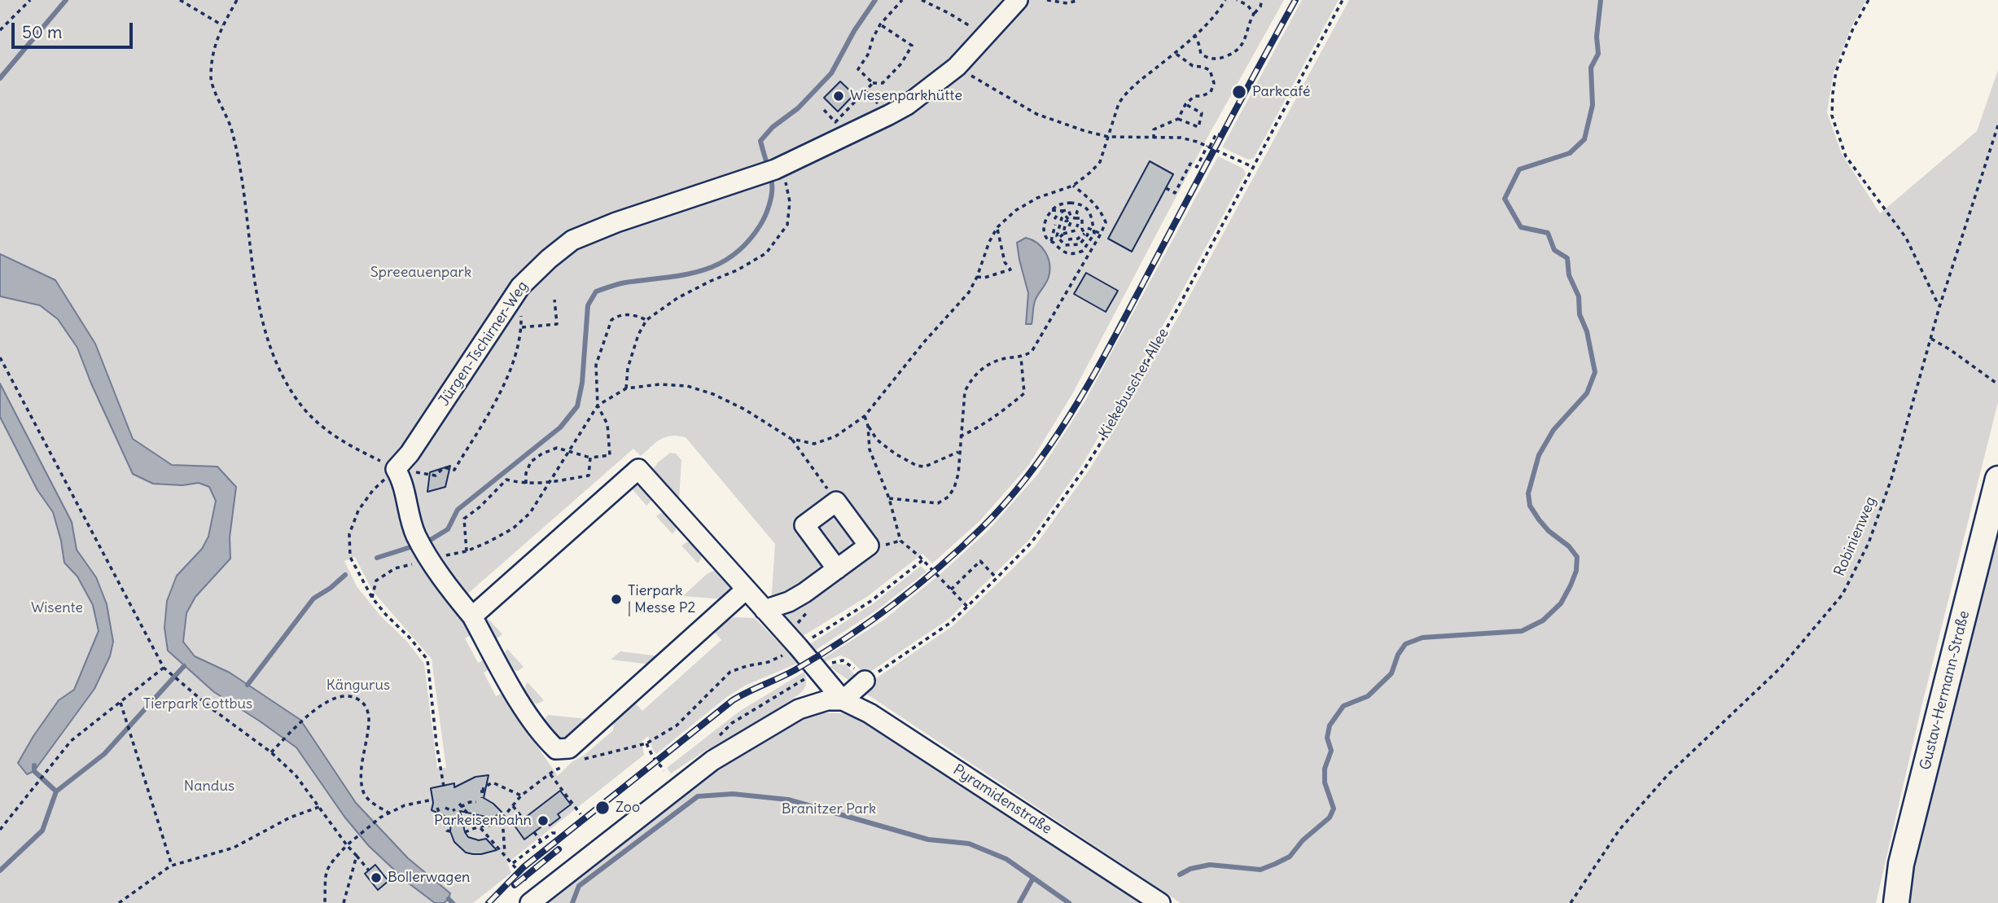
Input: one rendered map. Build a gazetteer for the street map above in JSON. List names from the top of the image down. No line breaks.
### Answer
{"streets":{"main road":["Gustav-Hermann-Straße"],"street":["Jürgen-Tschirner-Weg","Pyramidenstraße"],"path":["Kiekebuscher Allee","Robinienweg"]},"parks":["Spreeauenpark","Wisente","Kängurus","Tierpark Cottbus","Nandus","Branitzer Park"],"places":["Parkcafé","Wiesenparkhütte","Tierpark | Messe P2","Zoo","Parkeisenbahn","Bollerwagen"],"scale_bar":"50 m"}
